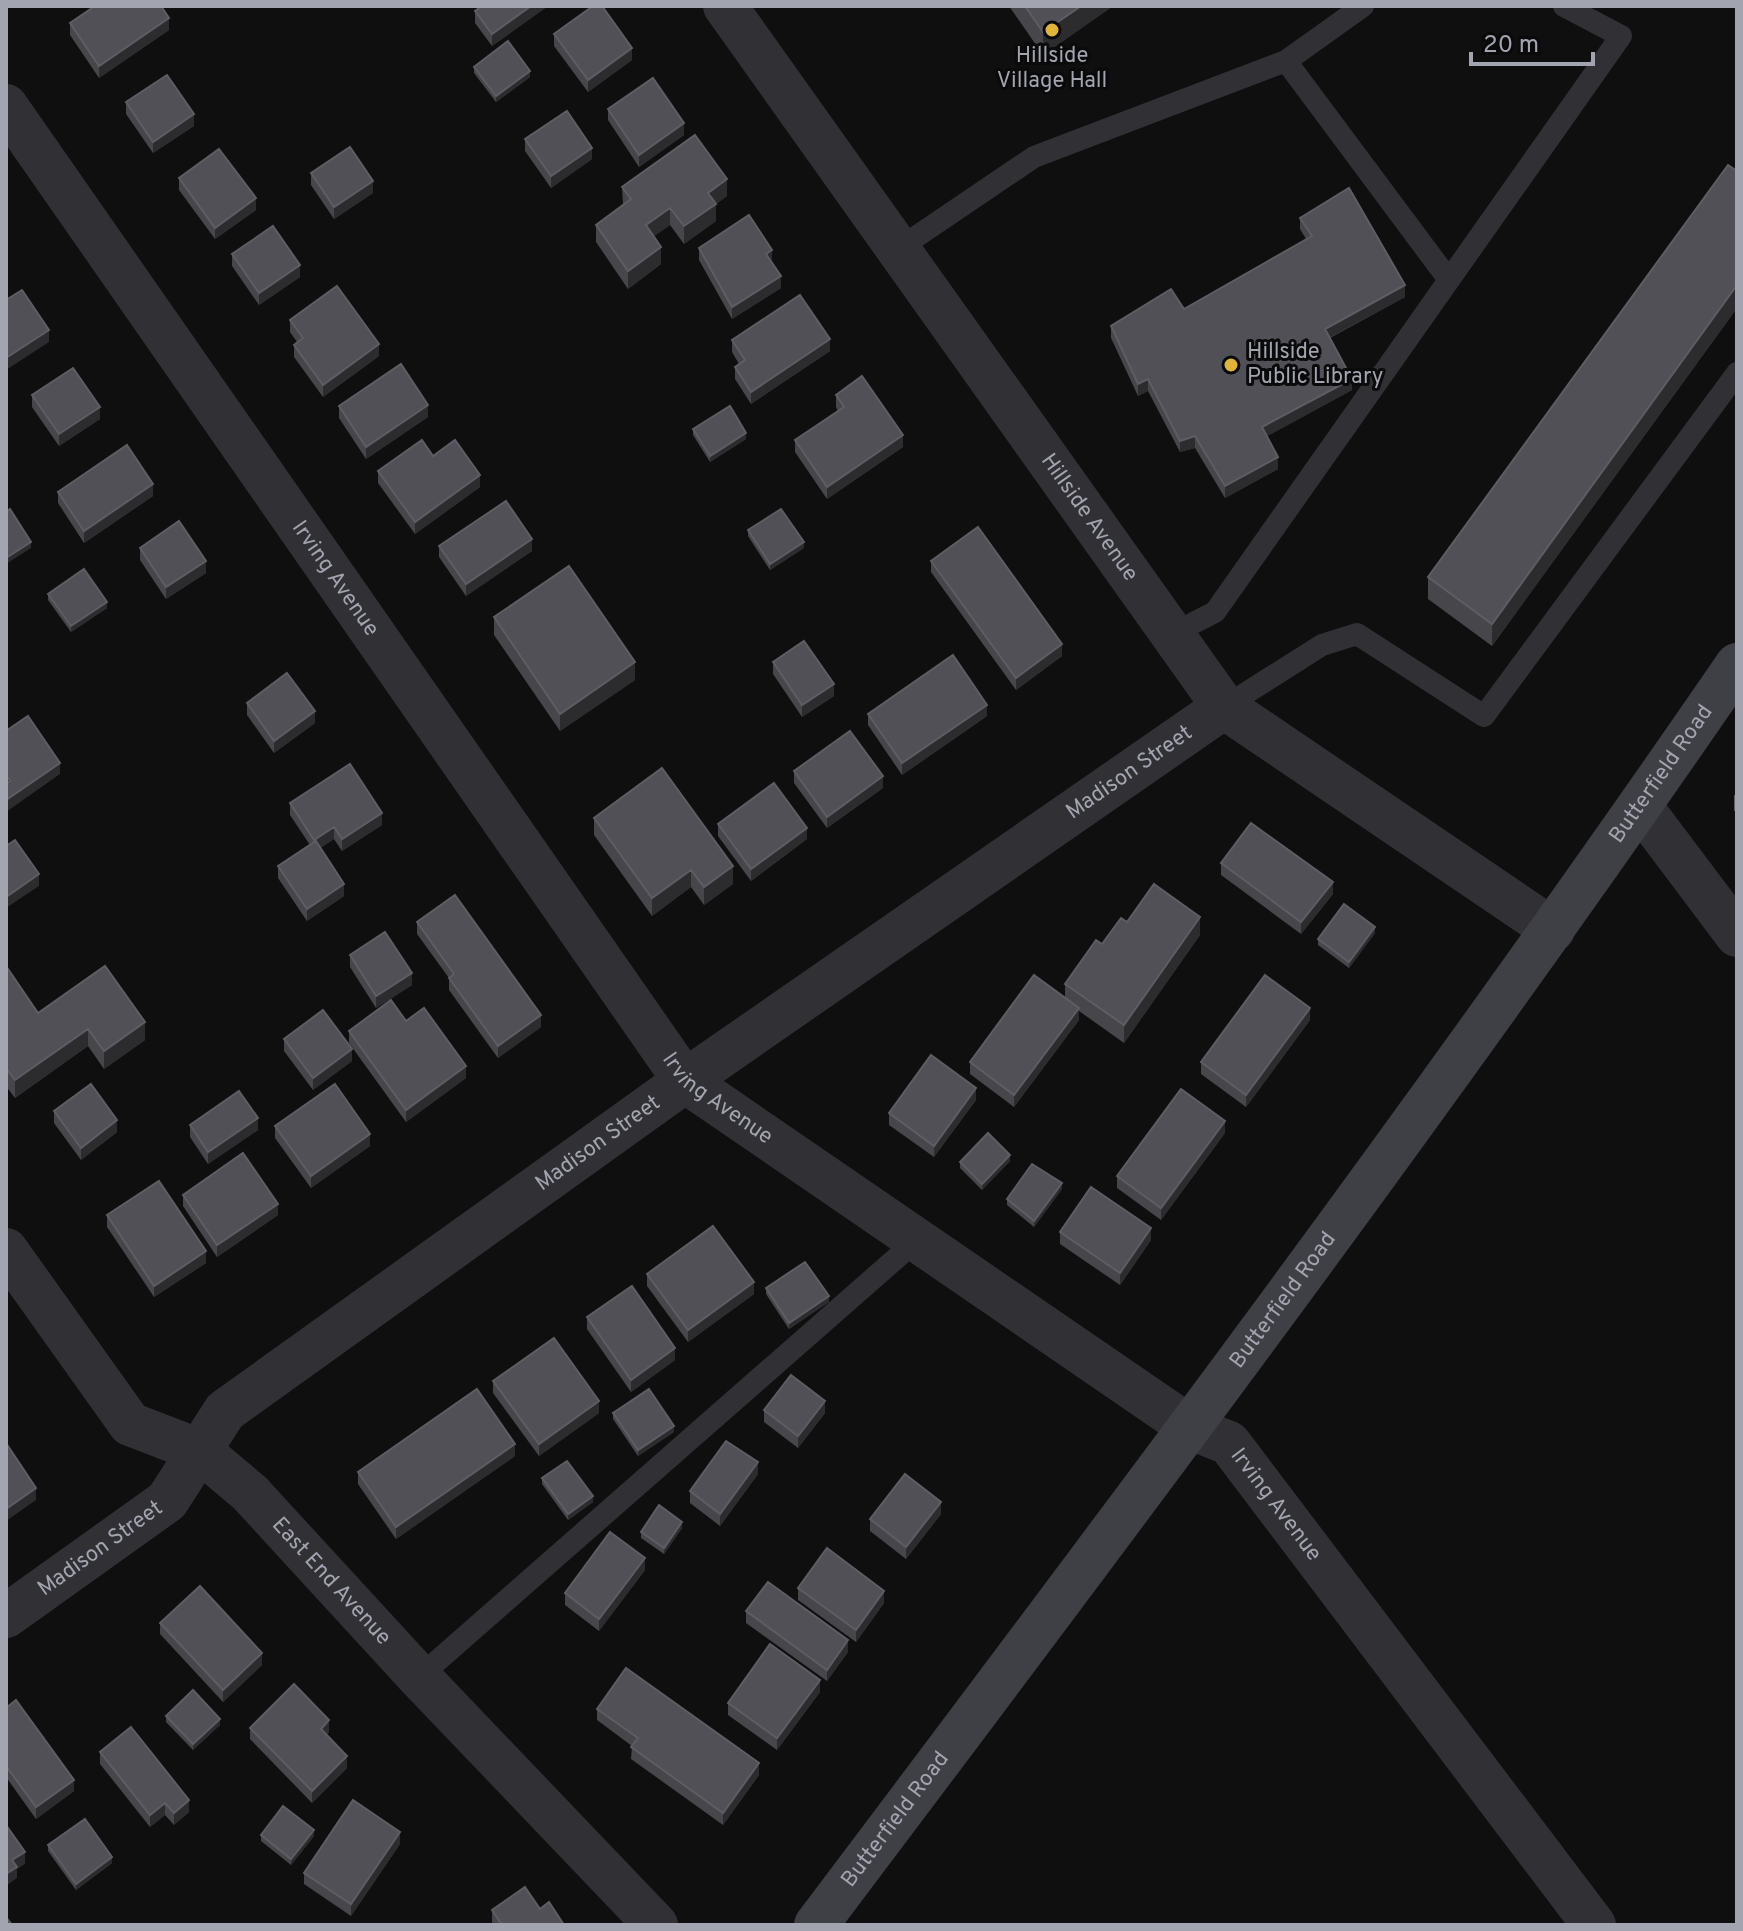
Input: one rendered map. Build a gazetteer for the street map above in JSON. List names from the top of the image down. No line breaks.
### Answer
{"streets":{"main road":["Butterfield Road"],"street":["Hillside Avenue","Irving Avenue","Madison Street","East End Avenue"]},"crossings":[["Hillside Avenue","Madison Street"],["Hillside Avenue","Butterfield Road"],["Irving Avenue","Madison Street"],["Irving Avenue","Butterfield Road"],["Madison Street","East End Avenue"]],"places":["Hillside Village Hall","Hillside Public Library"],"scale_bar":"20 m"}
